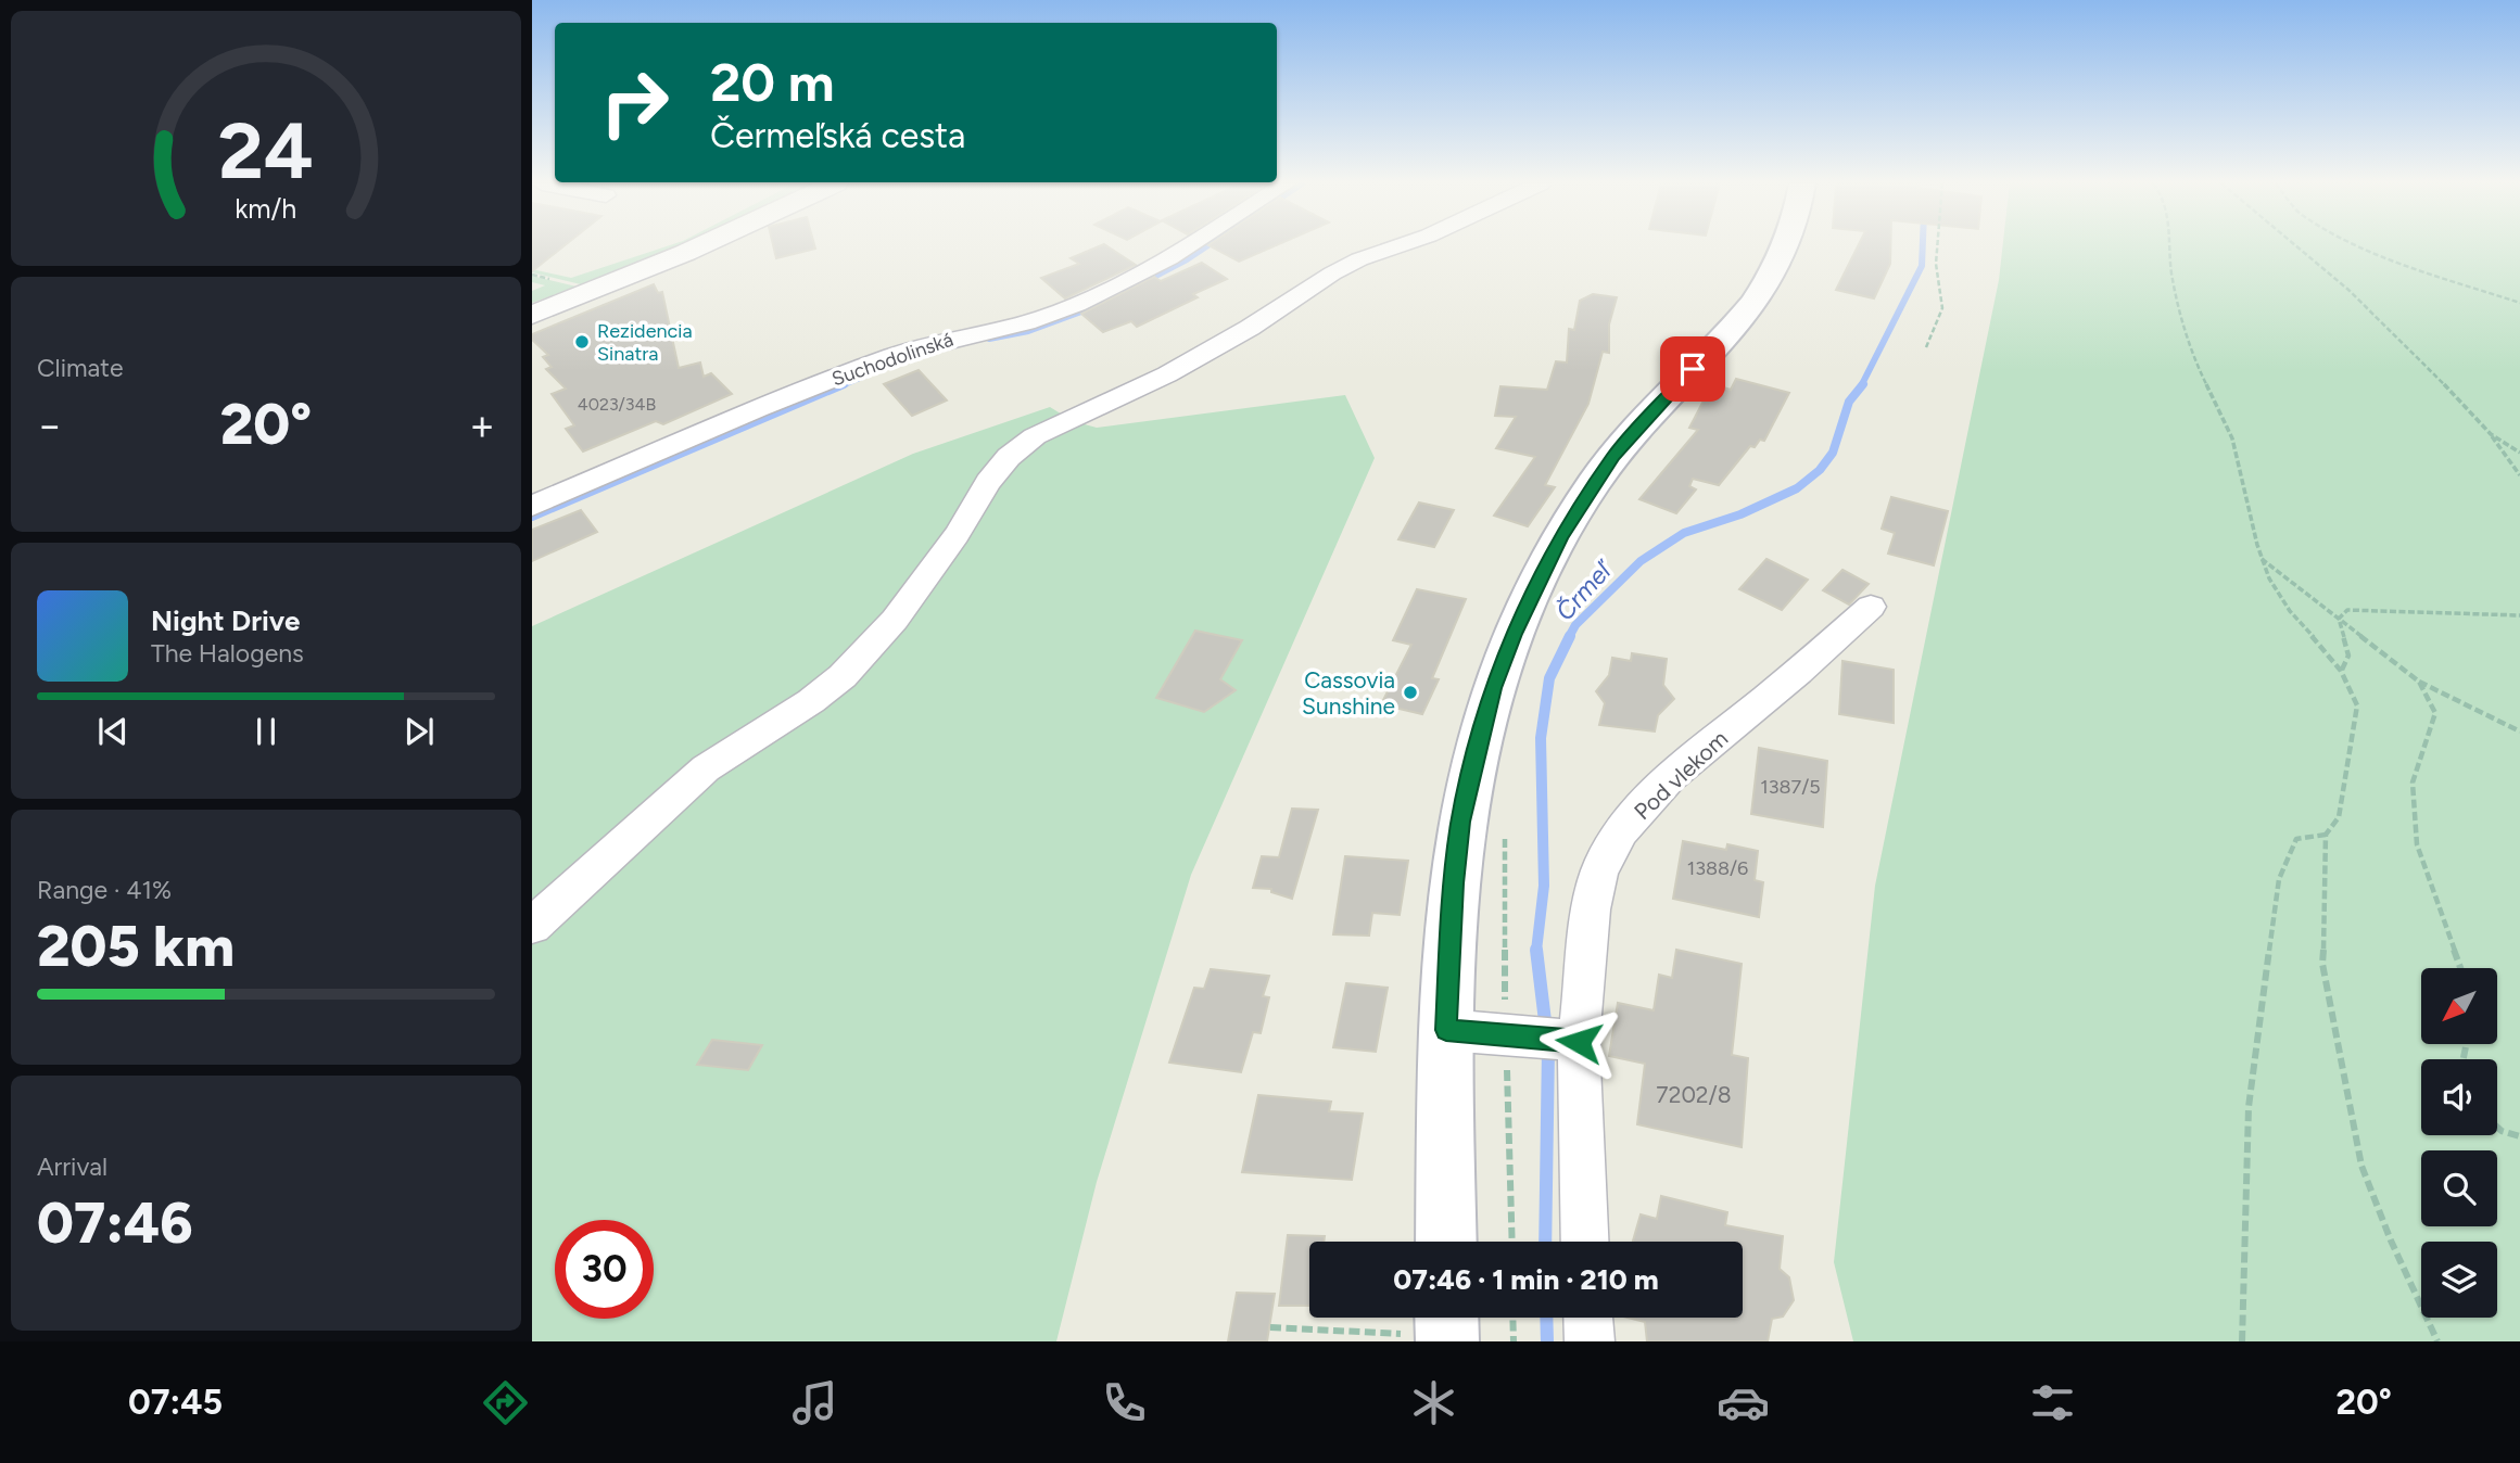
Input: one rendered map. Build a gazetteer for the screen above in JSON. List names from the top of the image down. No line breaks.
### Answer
{"streets":{"street":["Suchodolinská","Pod vlekom"]},"water":["Črmeľ"],"places":["Rezidencia Sinatra","Cassovia Sunshine"],"house_numbers":["4023/34B","1387/5","1388/6","7202/8"],"north":"bottom left","page":{"turn":["20 m","Čermeľská cesta"],"tile":["Climate",["Range · 41%","205 km"],["Arrival","07:46"]],"heat":["−","20°","+"],"song":["Night Drive","The Halogens"],"limit":"30","trip":"07:46 · 1 min · 210 m","tabs":["07:45","20°"],"gauge":["24","km/h"]}}
